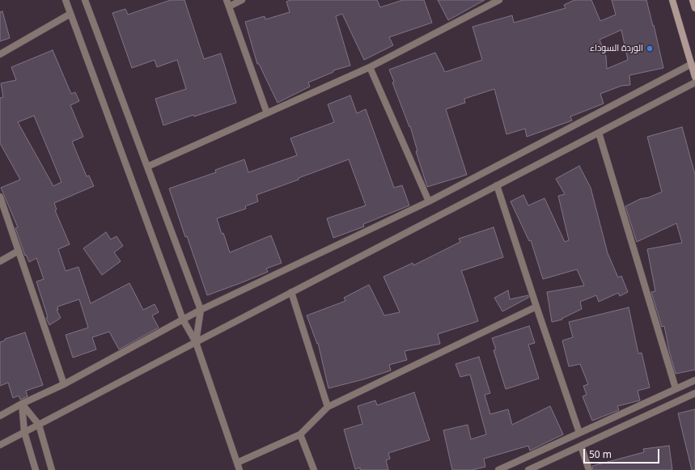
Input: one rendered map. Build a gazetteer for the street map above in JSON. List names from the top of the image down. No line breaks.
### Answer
{"places":["الوردة السوداء"],"scale_bar":"50 m"}
